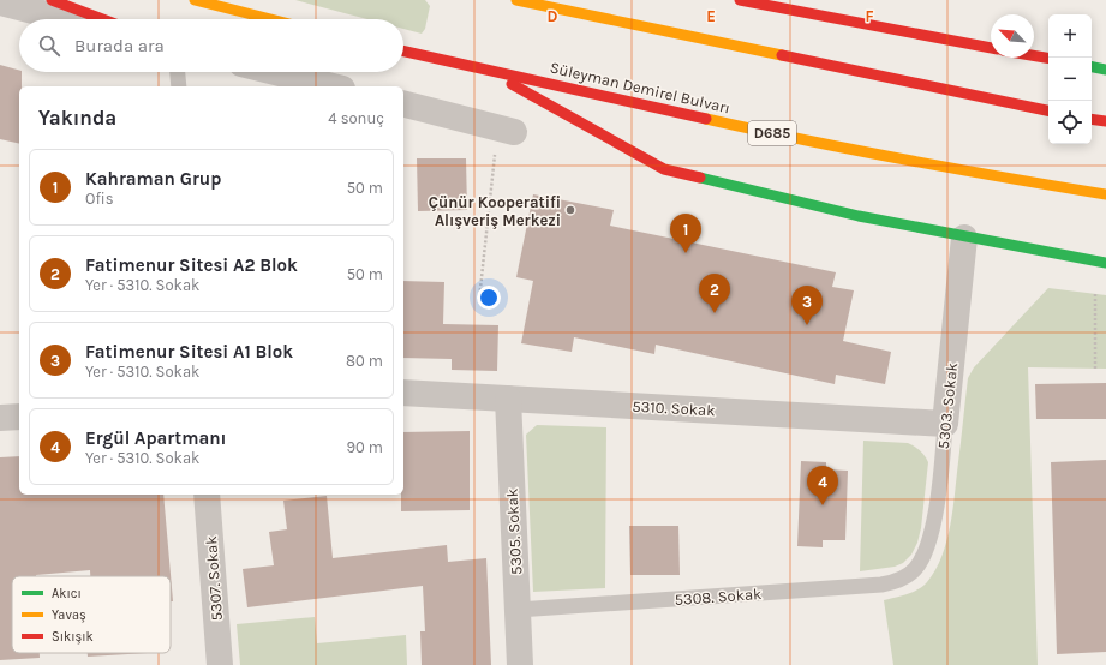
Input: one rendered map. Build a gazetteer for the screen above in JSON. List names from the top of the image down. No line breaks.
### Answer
{"streets":{"highway":["Süleyman Demirel Bulvarı","D685"],"street":["5303. Sokak","5310. Sokak","5305. Sokak","5307. Sokak"],"lane":["5308. Sokak"]},"crossings":[["5303. Sokak","5310. Sokak"],["5303. Sokak","5308. Sokak"],["5310. Sokak","5305. Sokak"],["5305. Sokak","5308. Sokak"]],"places":["Çünür Kooperatifi Alışveriş Merkezi"],"legend":["Akıcı","Yavaş","Sıkışık"],"north":"top left","page":{"map_buttons":["+","−"],"search":"Burada ara","heading":["Yakında","4 sonuç"],"list":[{"mark":"1","name":"Kahraman Grup","note":"Ofis","value":"50 m"},{"mark":"2","name":"Fatimenur Sitesi A2 Blok","note":"Yer · 5310. Sokak","value":"50 m"},{"mark":"3","name":"Fatimenur Sitesi A1 Blok","note":"Yer · 5310. Sokak","value":"80 m"},{"mark":"4","name":"Ergül Apartmanı","note":"Yer · 5310. Sokak","value":"90 m"}],"pins":["1","2","3","4"]},"grid":{"columns":["D","E","F"]}}
